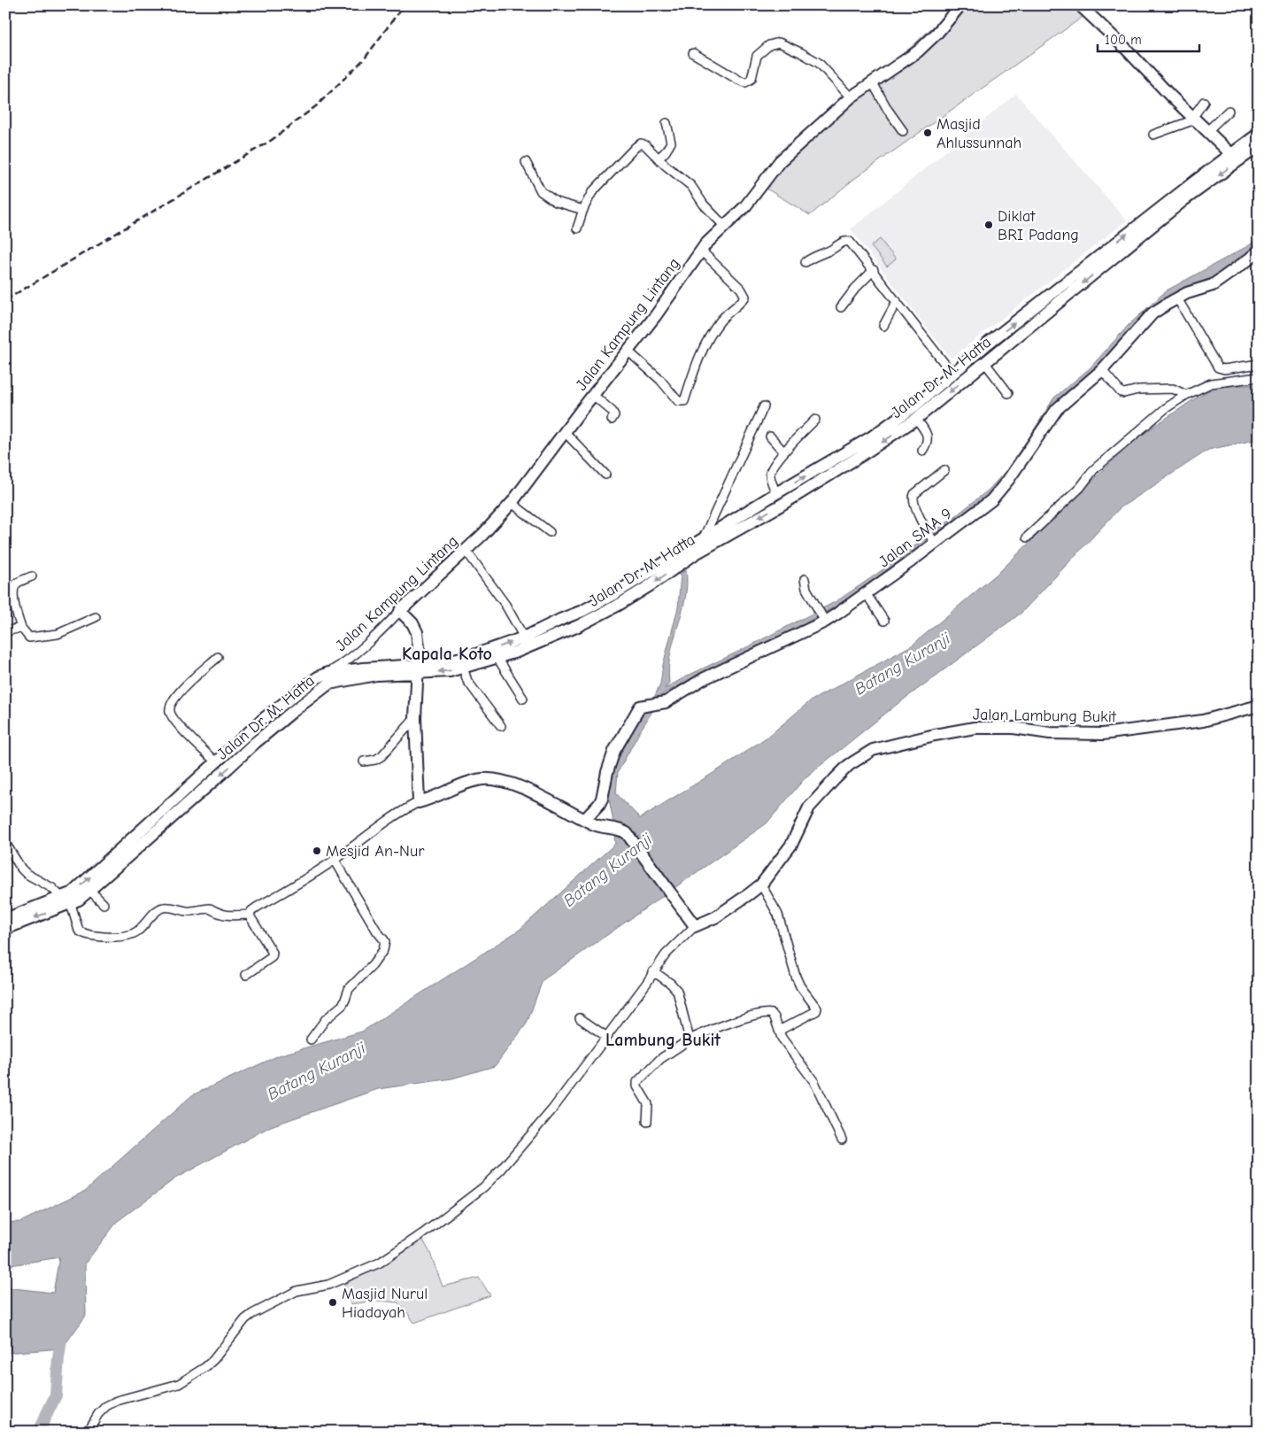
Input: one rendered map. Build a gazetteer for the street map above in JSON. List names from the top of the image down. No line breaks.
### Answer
{"streets":{"street":["Jalan Kampung Lintang","Jalan Dr. M. Hatta","Jalan SMA 9","Jalan Lambung Bukit"]},"crossings":[["Jalan Kampung Lintang","Jalan Dr. M. Hatta"]],"districts":["Kapala Koto","Lambung Bukit"],"water":["Batang Kuranji"],"places":["Masjid Ahlussunnah","Diklat BRI Padang","Mesjid An-Nur","Masjid Nurul Hiadayah"],"scale_bar":"100 m"}
